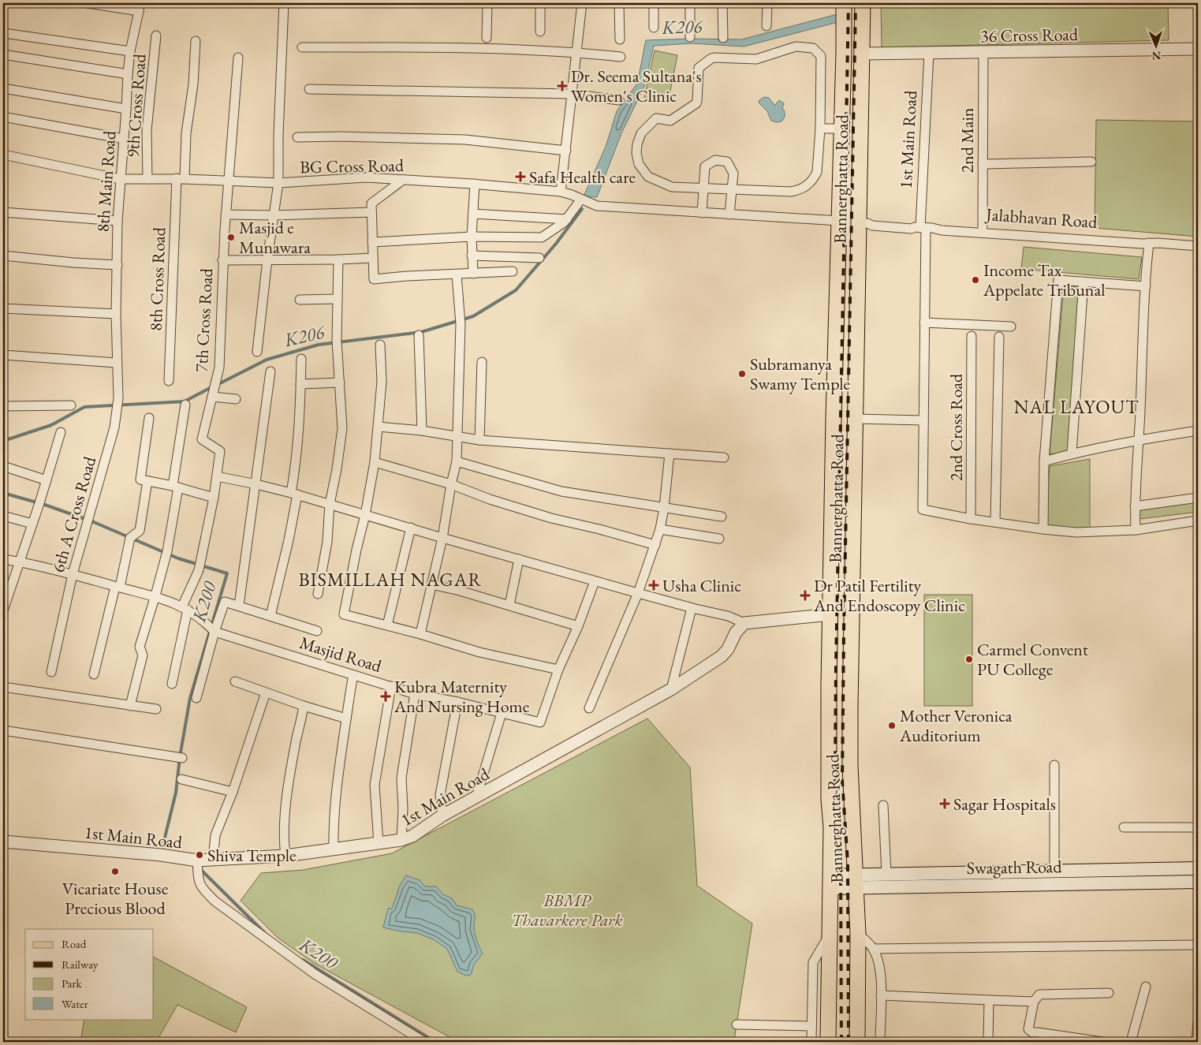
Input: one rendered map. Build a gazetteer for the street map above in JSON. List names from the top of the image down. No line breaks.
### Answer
{"streets":{"main road":["Bannerghatta Road","Swagath Road"],"street":["36 Cross Road","9th Cross Road","1st Main Road","2nd Main","BG Cross Road","8th Main Road","Jalabhavan Road","8th Cross Road","7th Cross Road","2nd Cross Road","6th A Cross Road","Masjid Road"]},"crossings":[["36 Cross Road","1st Main Road"],["36 Cross Road","2nd Main"],["36 Cross Road","Bannerghatta Road"],["9th Cross Road","BG Cross Road"],["1st Main Road","Jalabhavan Road"],["1st Main Road","2nd Cross Road"],["2nd Main","Jalabhavan Road"],["BG Cross Road","Bannerghatta Road"],["BG Cross Road","8th Main Road"],["BG Cross Road","8th Cross Road"],["BG Cross Road","7th Cross Road"],["Bannerghatta Road","Jalabhavan Road"],["Bannerghatta Road","Swagath Road"],["8th Main Road","6th A Cross Road"]],"districts":["NAL LAYOUT","BISMILLAH NAGAR"],"water":["K206","K200"],"parks":["BBMP Thavarkere Park"],"places":{"health":["Dr. Seema Sultana's Women's Clinic","Safa Health care","Usha Clinic","Dr Patil Fertility And Endoscopy Clinic","Kubra Maternity And Nursing Home","Sagar Hospitals"],"other":["Masjid e Munawara","Income Tax Appelate Tribunal","Subramanya Swamy Temple","Carmel Convent PU College","Mother Veronica Auditorium","Shiva Temple","Vicariate House Precious Blood"]},"legend":["Road","Railway","Park","Water"],"north":"bottom"}
